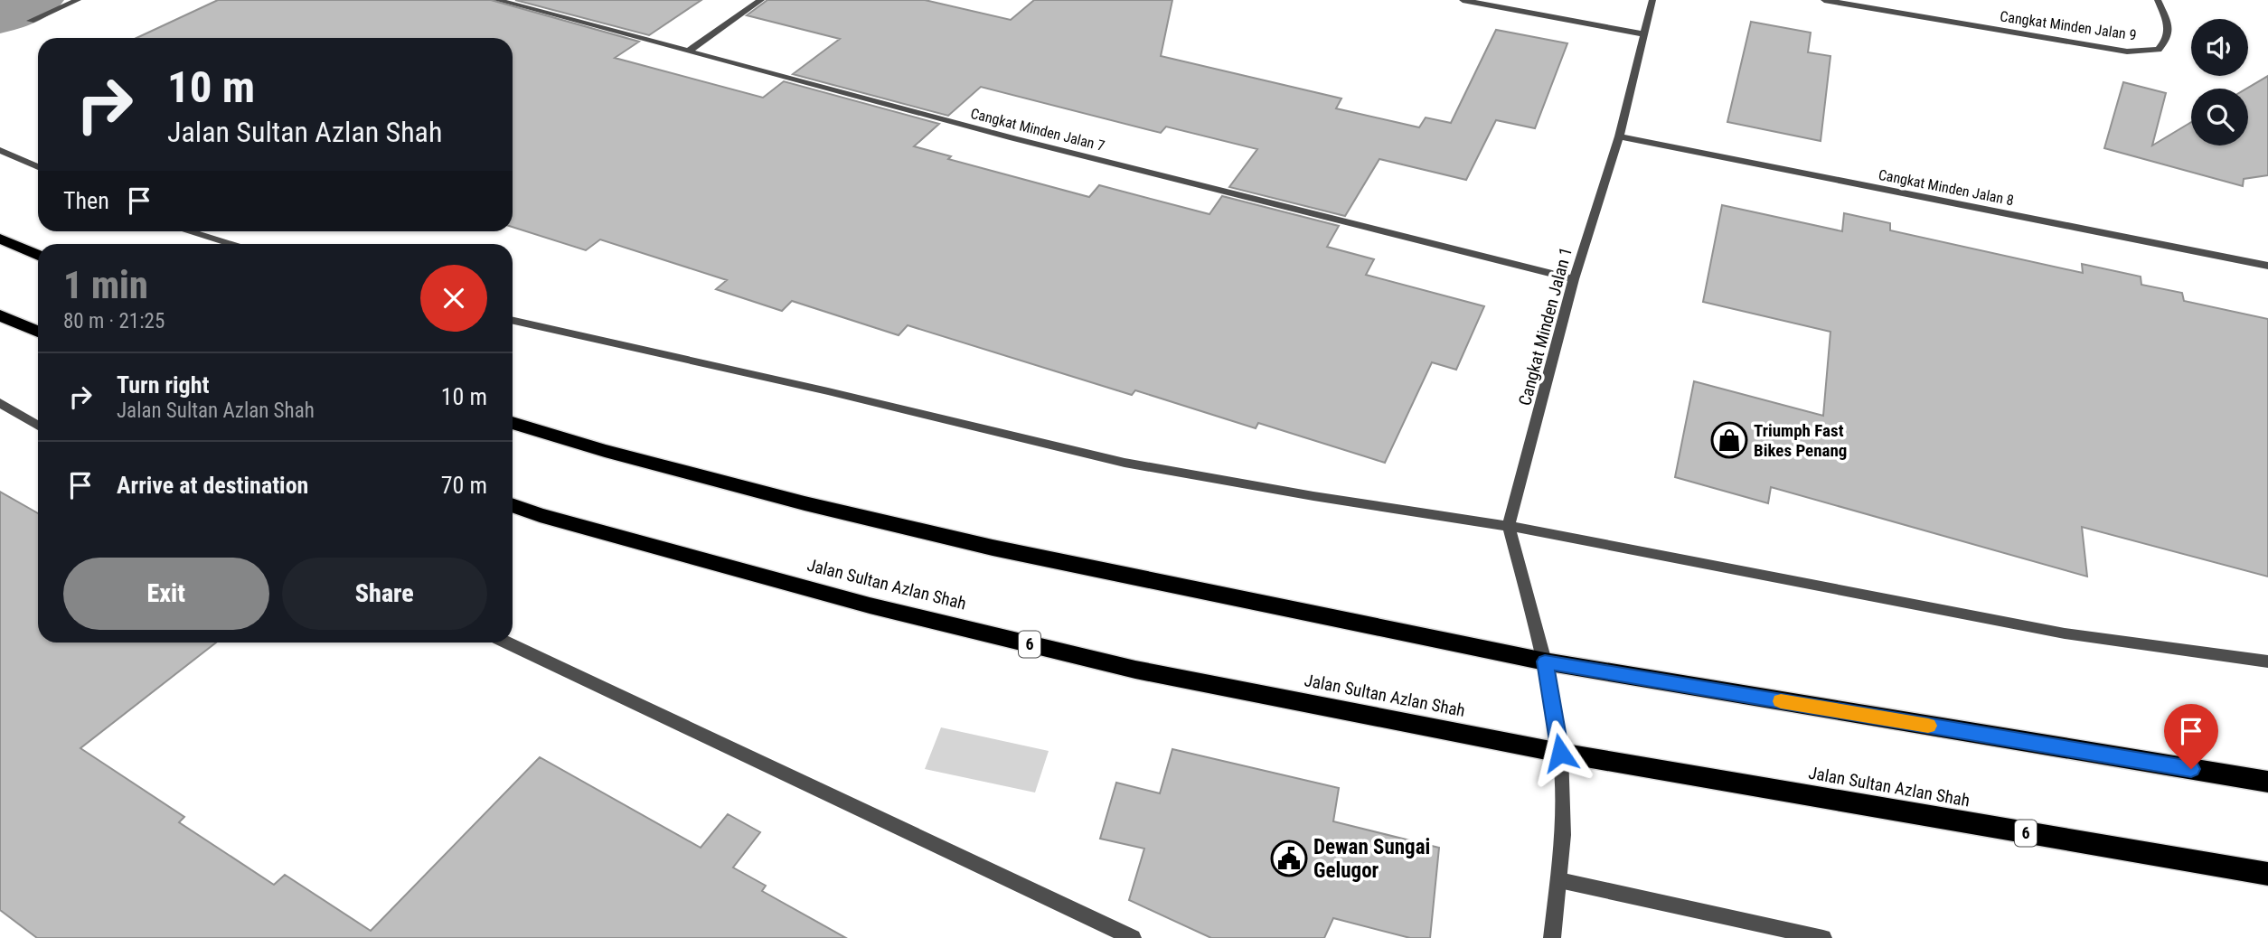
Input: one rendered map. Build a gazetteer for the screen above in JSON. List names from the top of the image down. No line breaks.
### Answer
{"streets":{"highway":["Jalan Sultan Azlan Shah","6"],"street":["Cangkat Minden Jalan 9","Cangkat Minden Jalan 7","Cangkat Minden Jalan 8","Cangkat Minden Jalan 1"]},"crossings":[["Cangkat Minden Jalan 7","Cangkat Minden Jalan 1"],["Cangkat Minden Jalan 8","Cangkat Minden Jalan 1"],["Cangkat Minden Jalan 1","Jalan Sultan Azlan Shah"]],"places":{"shop":["Triumph Fast Bikes Penang"],"public building":["Dewan Sungai Gelugor"]},"page":{"turn":["10 m","Jalan Sultan Azlan Shah"],"then":"Then","heading":["1 min","80 m · 21:25"],"list":[{"name":"Turn right","note":"Jalan Sultan Azlan Shah","value":"10 m"},{"name":"Arrive at destination","value":"70 m"}],"buttons":["Exit","Share"]}}
